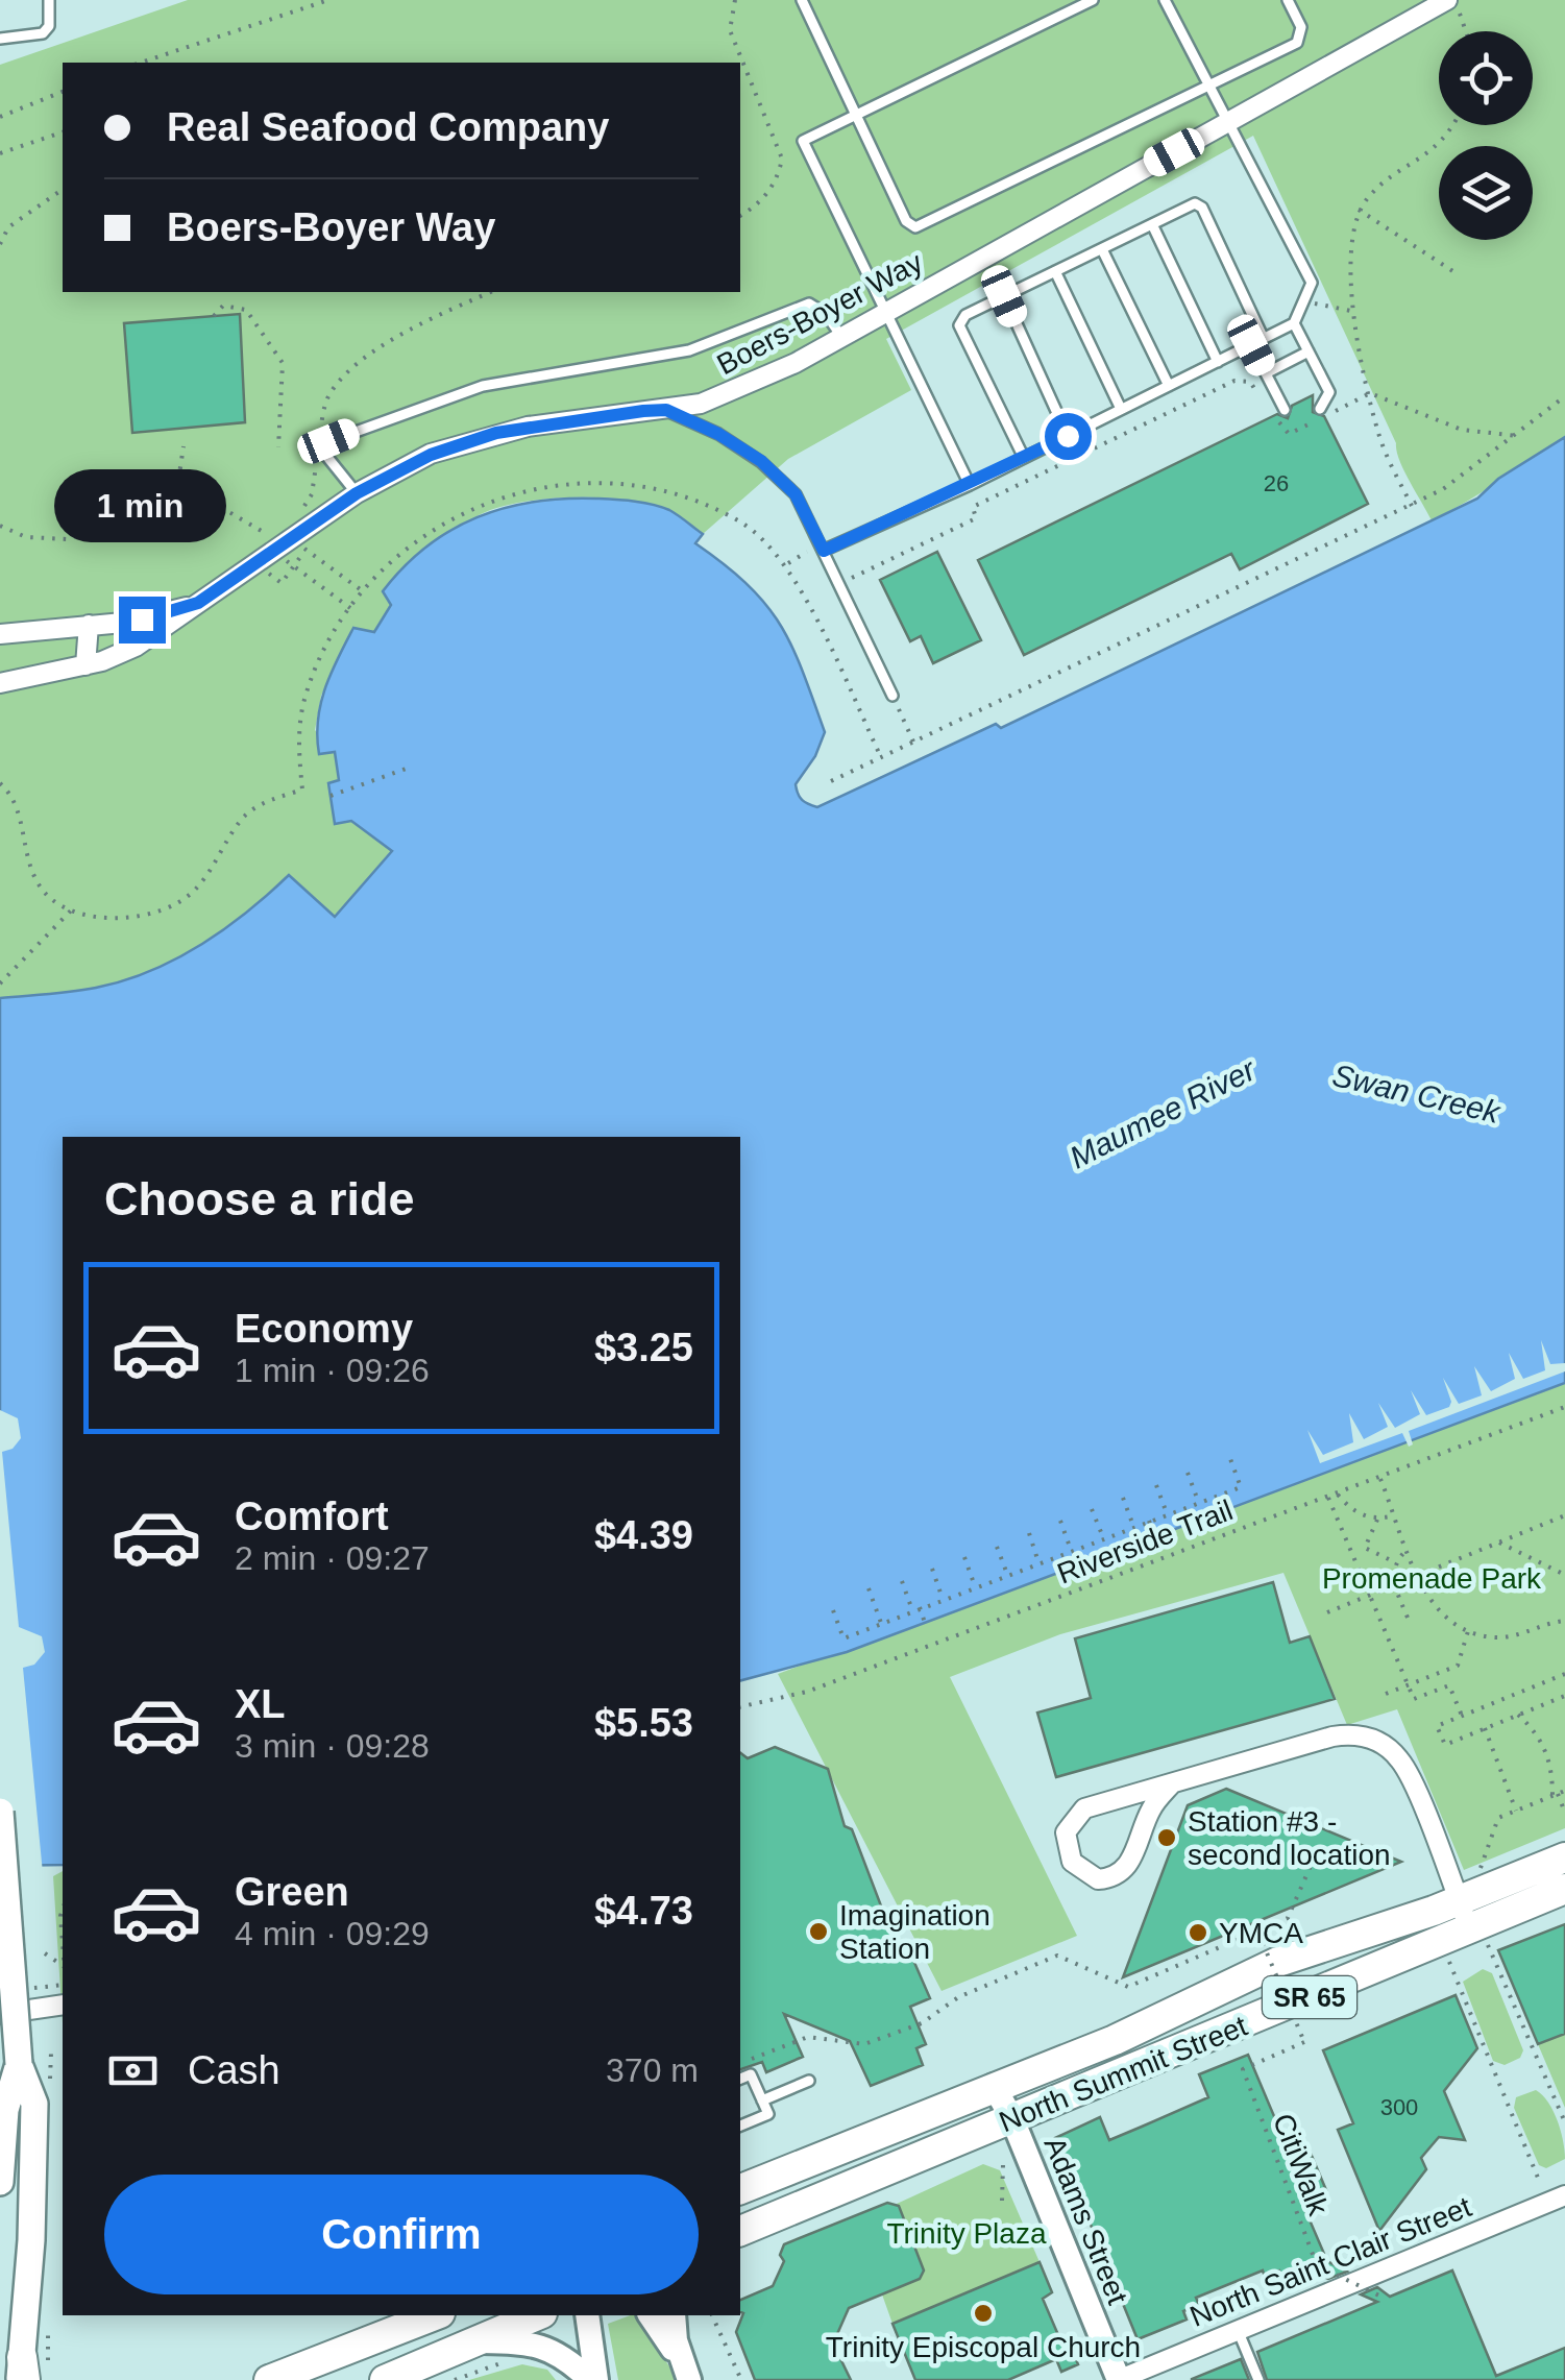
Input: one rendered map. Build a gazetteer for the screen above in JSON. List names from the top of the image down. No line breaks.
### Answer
{"streets":{"main road":["SR 65","North Summit Street"],"street":["Boers-Boyer Way","Adams Street","North Saint Clair Street"],"path":["Riverside Trail","CitiWalk"]},"crossings":[["North Summit Street","Adams Street"],["Adams Street","North Saint Clair Street"]],"water":["Swan Creek","Maumee River"],"parks":["Promenade Park","Trinity Plaza"],"places":["Station #3 - second location","Imagination Station","YMCA","Trinity Episcopal Church"],"house_numbers":["26","300"],"page":{"banner":["Real Seafood Company","Boers-Boyer Way"],"bubble":"1 min","heading":"Choose a ride","list":[{"name":"Economy","note":"1 min · 09:26","value":"$3.25"},{"name":"Comfort","note":"2 min · 09:27","value":"$4.39"},{"name":"XL","note":"3 min · 09:28","value":"$5.53"},{"name":"Green","note":"4 min · 09:29","value":"$4.73"}],"pay":["Cash","370 m"],"buttons":"Confirm"}}
